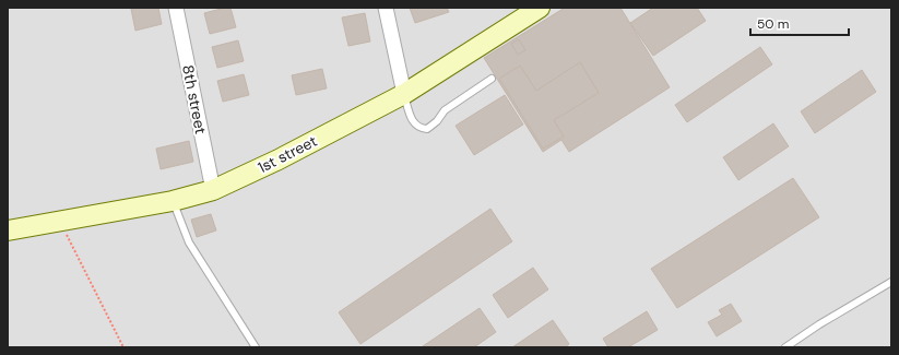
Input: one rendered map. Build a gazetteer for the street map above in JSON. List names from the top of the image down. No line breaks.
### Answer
{"streets":{"main road":["1st street"],"street":["8th street"]},"crossings":[["8th street","1st street"]],"scale_bar":"50 m"}
